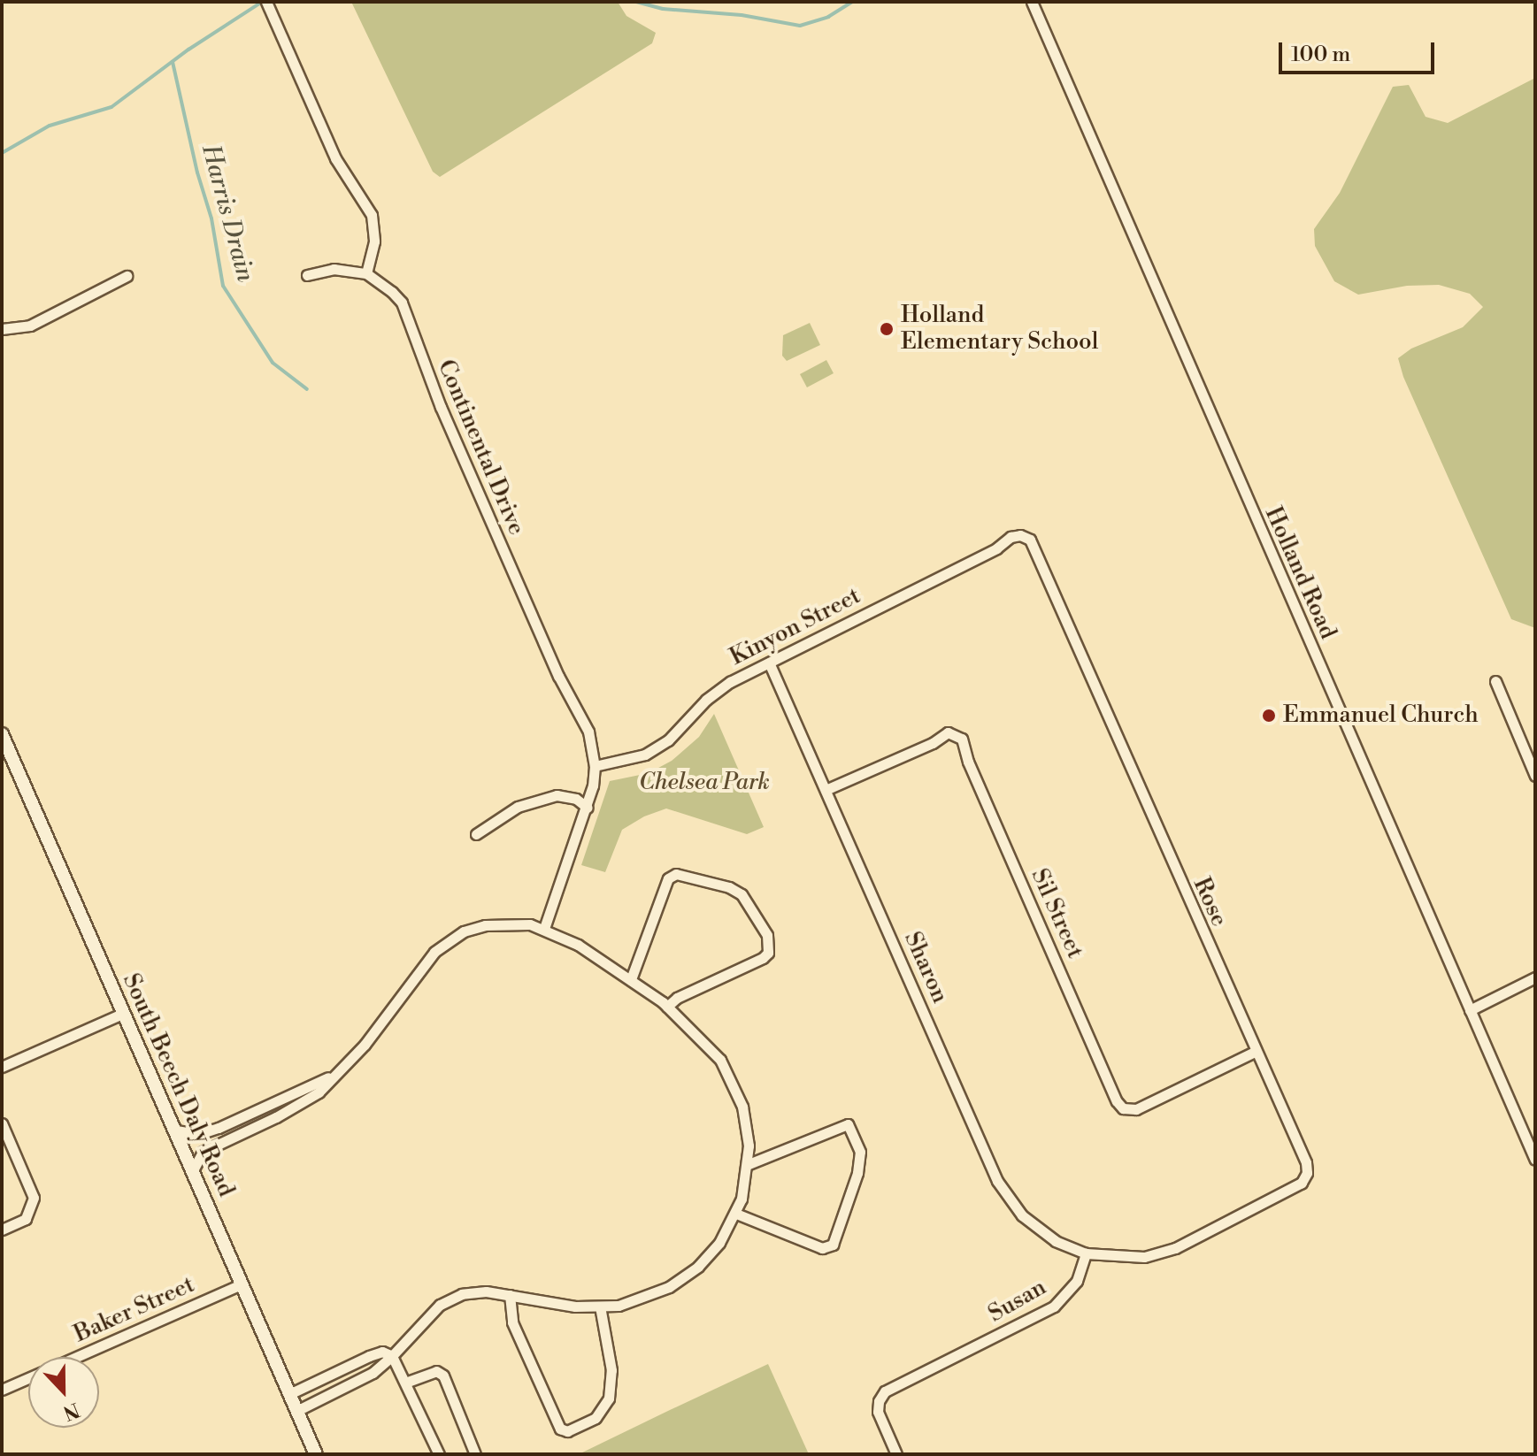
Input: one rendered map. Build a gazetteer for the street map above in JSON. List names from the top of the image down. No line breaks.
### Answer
{"streets":{"street":["Continental Drive","Holland Road","Kinyon Street","Rose","Sil Street","Sharon","South Beech Daly Road","Susan","Baker Street"]},"crossings":[["Continental Drive","Kinyon Street"],["Kinyon Street","Rose"],["Kinyon Street","Sharon"],["Rose","Sil Street"],["Rose","Sharon"],["Rose","Susan"],["Sil Street","Sharon"],["Sharon","Susan"],["South Beech Daly Road","Baker Street"]],"water":["Harris Drain"],"parks":["Chelsea Park"],"places":["Holland Elementary School","Emmanuel Church"],"scale_bar":"100 m","north":"bottom"}
